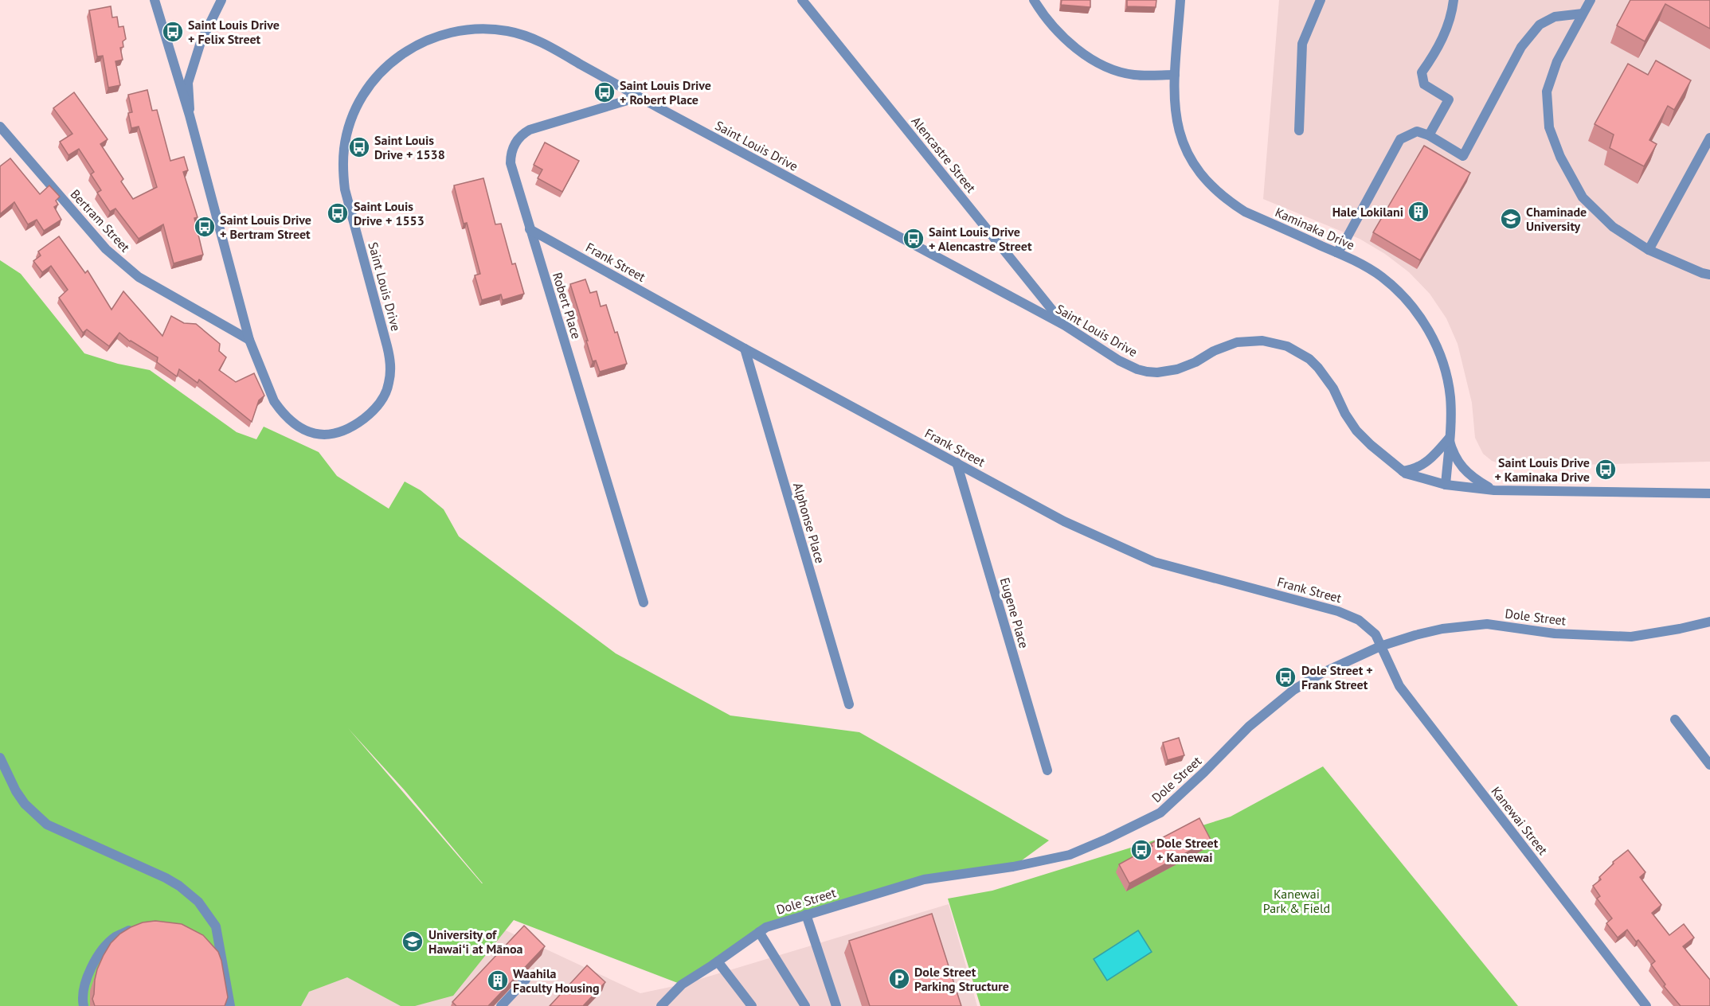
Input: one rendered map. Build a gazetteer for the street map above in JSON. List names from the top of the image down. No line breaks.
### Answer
{"streets":{"street":["Saint Louis Drive","Alencastre Street","Bertram Street","Kaminaka Drive","Frank Street","Robert Place","Alphonse Place","Eugene Place","Dole Street","Kanewai Street"]},"crossings":[["Saint Louis Drive","Alencastre Street"],["Saint Louis Drive","Bertram Street"],["Saint Louis Drive","Kaminaka Drive"],["Saint Louis Drive","Robert Place"],["Frank Street","Robert Place"],["Frank Street","Alphonse Place"],["Frank Street","Eugene Place"],["Frank Street","Dole Street"],["Frank Street","Kanewai Street"],["Dole Street","Kanewai Street"]],"parks":["Kanewai Park & Field"],"places":{"bus stop":["Saint Louis Drive + Felix Street","Saint Louis Drive + Robert Place","Saint Louis Drive + 1538","Saint Louis Drive + 1553","Saint Louis Drive + Bertram Street","Saint Louis Drive + Alencastre Street","Saint Louis Drive + Kaminaka Drive","Dole Street + Frank Street","Dole Street + Kanewai"],"building":["Hale Lokilani","Waahila Faculty Housing"],"school or university":["Chaminade University","University of Hawaiʻi at Mānoa"],"parking":["Dole Street Parking Structure"]}}
